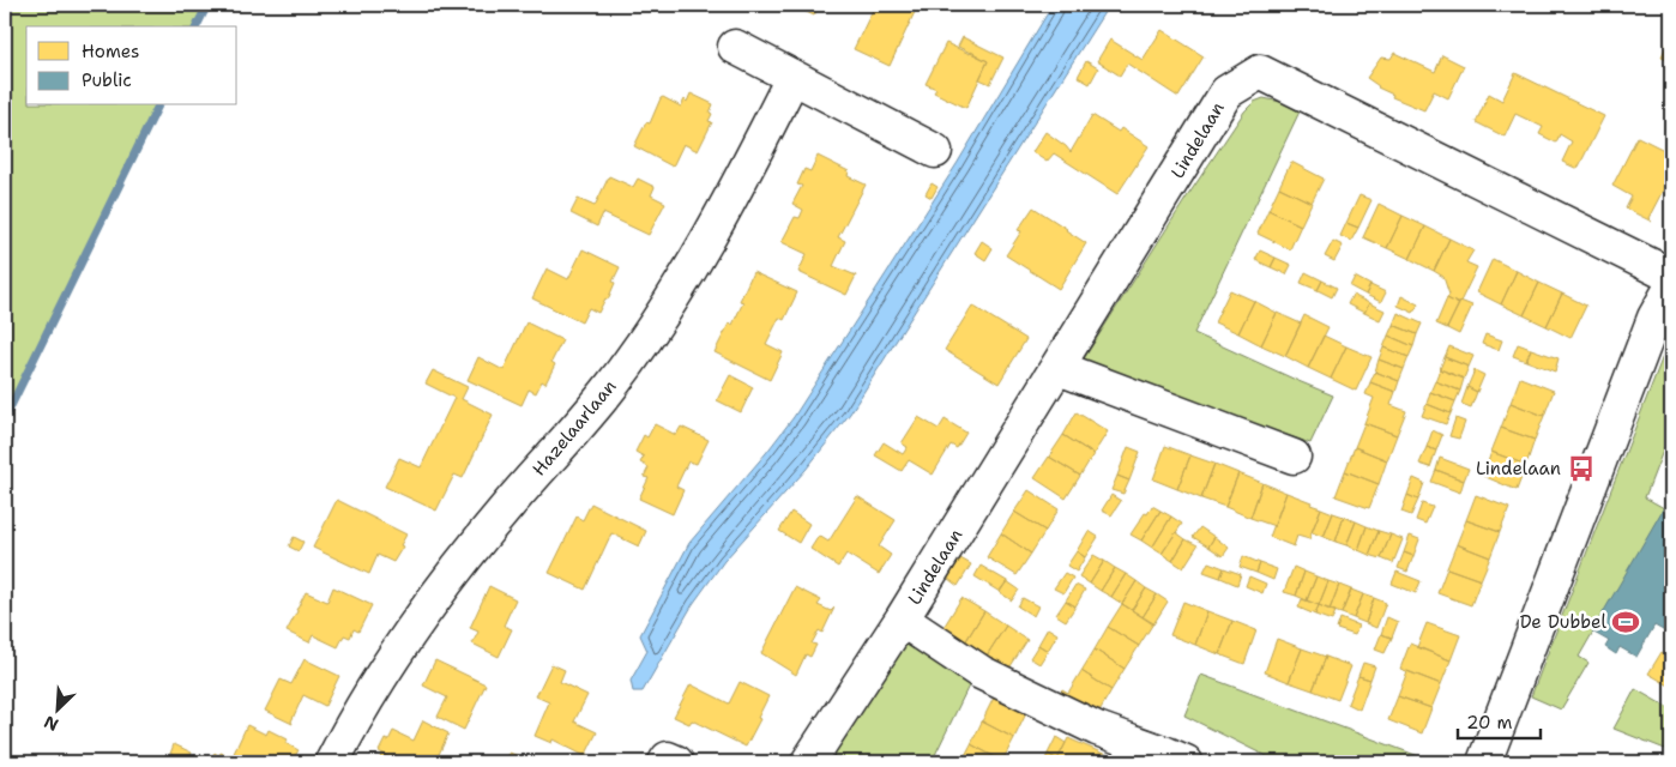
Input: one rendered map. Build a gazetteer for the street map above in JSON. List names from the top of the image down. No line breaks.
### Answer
{"streets":{"street":["Lindelaan","Hazelaarlaan"]},"places":{"bus stop":["Lindelaan"],"sports":["De Dubbel"]},"legend":["Homes","Public"],"scale_bar":"20 m","north":"bottom left"}
